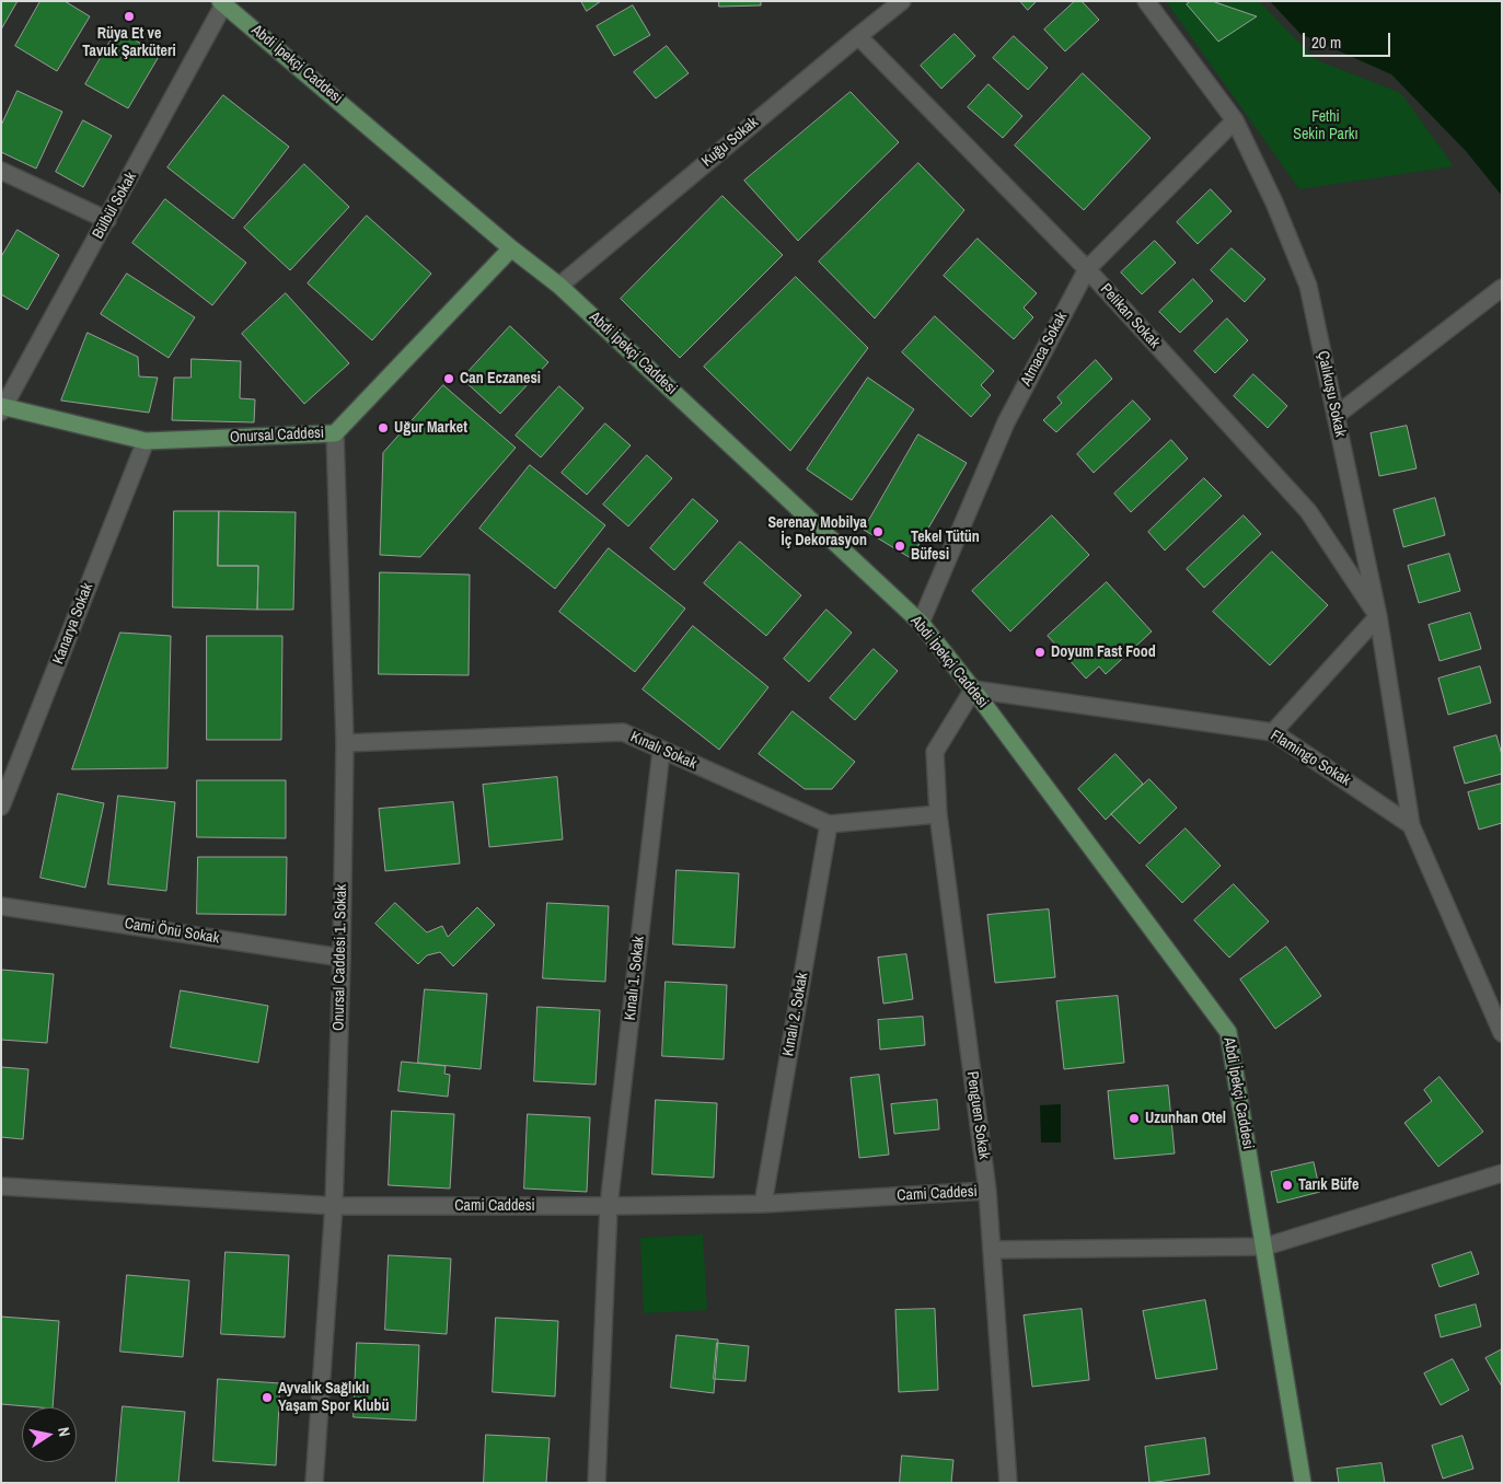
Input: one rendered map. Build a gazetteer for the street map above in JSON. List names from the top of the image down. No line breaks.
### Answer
{"streets":{"main road":["Abdi İpekçi Caddesi","Onursal Caddesi"],"street":["Kuğu Sokak","Bülbül Sokak","Pelikan Sokak","Atmaca Sokak","Çalıkuşu Sokak","Kanarya Sokak","Kınalı Sokak","Flamingo Sokak","Cami Önü Sokak","Onursal Caddesi 1. Sokak","Kınalı 1. Sokak","Kınalı 2. Sokak","Penguen Sokak","Cami Caddesi"]},"crossings":[["Abdi İpekçi Caddesi","Kuğu Sokak"],["Abdi İpekçi Caddesi","Bülbül Sokak"],["Abdi İpekçi Caddesi","Atmaca Sokak"],["Abdi İpekçi Caddesi","Onursal Caddesi"],["Abdi İpekçi Caddesi","Flamingo Sokak"],["Abdi İpekçi Caddesi","Penguen Sokak"],["Kuğu Sokak","Pelikan Sokak"],["Bülbül Sokak","Onursal Caddesi"],["Pelikan Sokak","Atmaca Sokak"],["Pelikan Sokak","Çalıkuşu Sokak"],["Atmaca Sokak","Çalıkuşu Sokak"],["Çalıkuşu Sokak","Flamingo Sokak"],["Onursal Caddesi","Kanarya Sokak"],["Onursal Caddesi","Onursal Caddesi 1. Sokak"],["Kınalı Sokak","Onursal Caddesi 1. Sokak"],["Kınalı Sokak","Kınalı 1. Sokak"],["Kınalı Sokak","Kınalı 2. Sokak"],["Kınalı Sokak","Penguen Sokak"],["Flamingo Sokak","Penguen Sokak"],["Cami Önü Sokak","Onursal Caddesi 1. Sokak"],["Onursal Caddesi 1. Sokak","Cami Caddesi"],["Kınalı 1. Sokak","Cami Caddesi"],["Kınalı 2. Sokak","Cami Caddesi"],["Penguen Sokak","Cami Caddesi"]],"parks":["Fethi Sekin Parkı"],"places":["Rüya Et ve Tavuk Şarküteri","Can Eczanesi","Uğur Market","Serenay Mobilya İç Dekorasyon","Tekel Tütün Büfesi","Doyum Fast Food","Uzunhan Otel","Tarık Büfe","Ayvalık Sağlıklı Yaşam Spor Klubü"],"scale_bar":"20 m","north":"right"}
